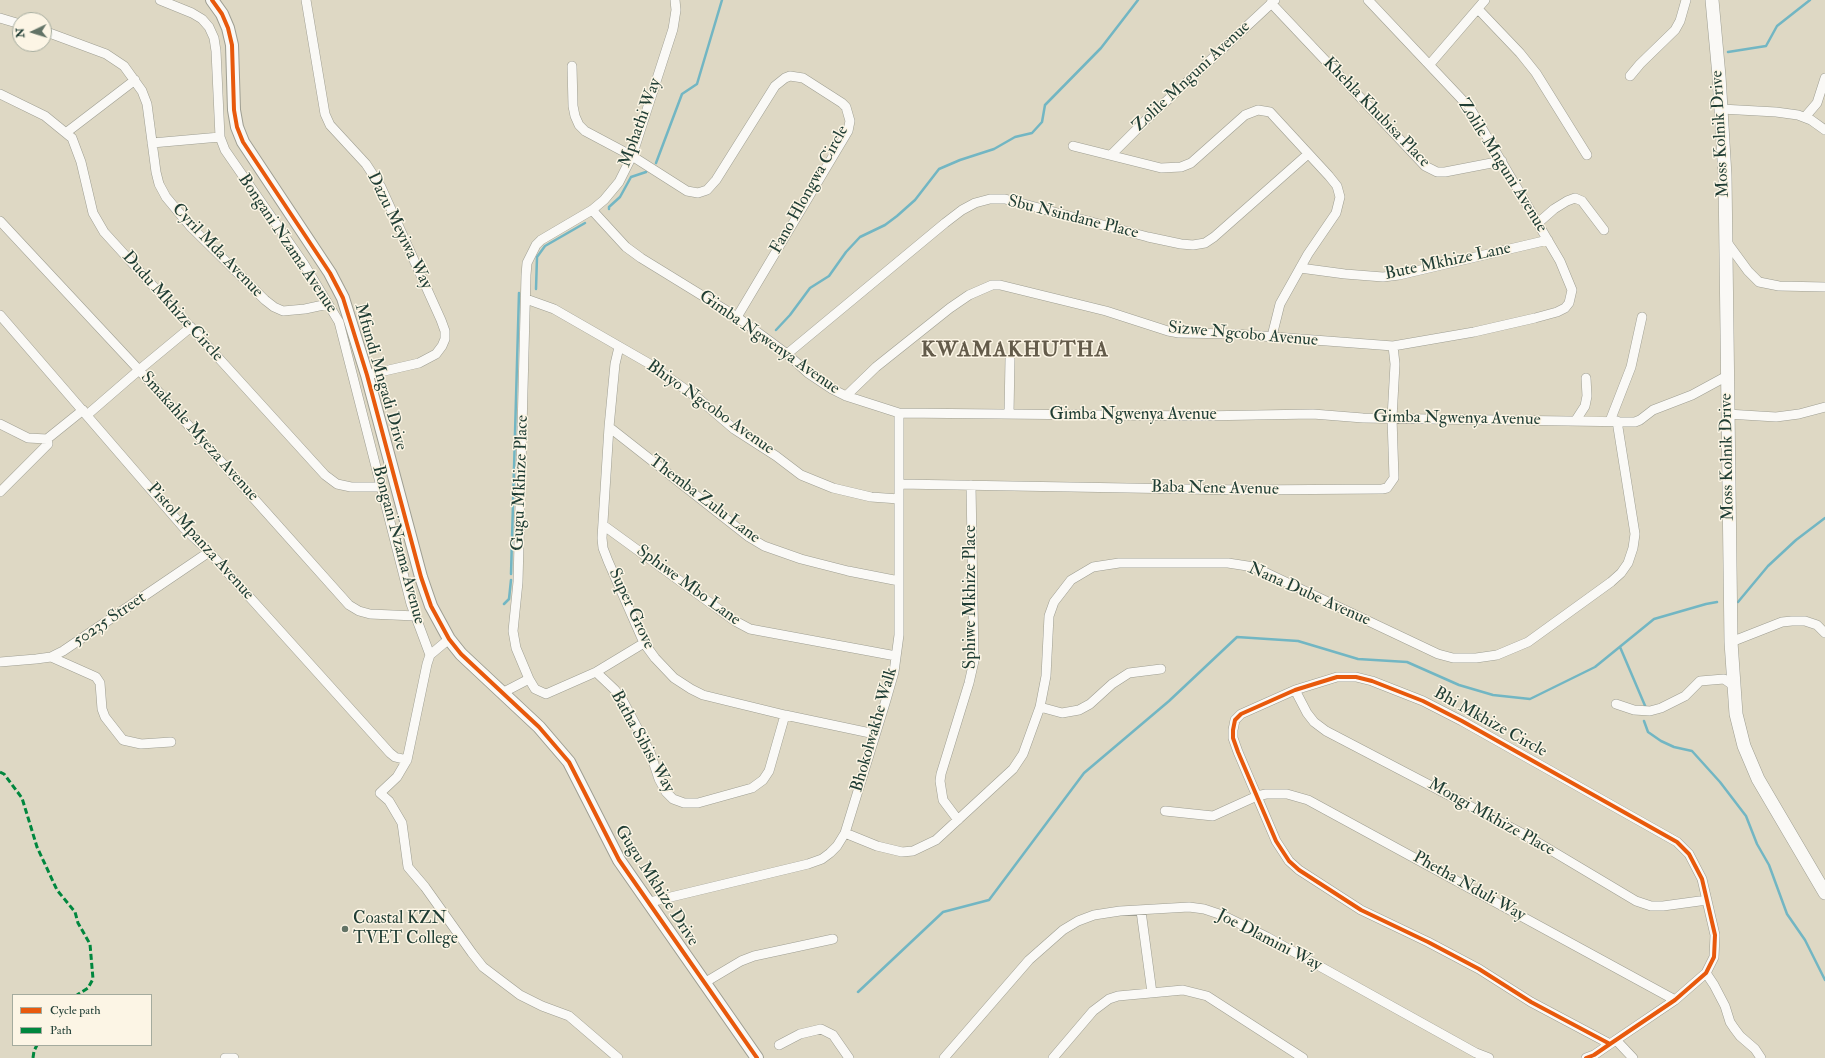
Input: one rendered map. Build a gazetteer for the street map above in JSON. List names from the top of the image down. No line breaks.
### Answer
{"streets":{"main road":["Moss Kolnik Drive"],"street":["Zolile Mnguni Avenue","Khehla Khubisa Place","Mphathi Way","Fano Hlongwa Circle","Sbu Nsindane Place","Dazu Meyiwa Way","Bongani Nzama Avenue","Cyril Mda Avenue","Bute Mkhize Lane","Dudu Mkhize Circle","Sizwe Ngcobo Avenue","Gimba Ngwenya Avenue","Mfundi Mngadi Drive","Bhiyo Ngcobo Avenue","Smakahle Myeza Avenue","Gugu Mkhize Place","Baba Nene Avenue","Themba Zulu Lane","Pistol Mpanza Avenue","Sphiwe Mbo Lane","Nana Dube Avenue","Sphiwe Mkhize Place","Super Grove","50235 Street","Bhi Mkhize Circle","Bhokolwakhe Walk","Batha Sibisi Way","Mongi Mkhize Place","Gugu Mkhize Drive","Phetha Nduli Way","Joe Dlamini Way"]},"crossings":[["Zolile Mnguni Avenue","Khehla Khubisa Place"],["Zolile Mnguni Avenue","Bute Mkhize Lane"],["Zolile Mnguni Avenue","Sizwe Ngcobo Avenue"],["Mphathi Way","Fano Hlongwa Circle"],["Mphathi Way","Gimba Ngwenya Avenue"],["Mphathi Way","Gugu Mkhize Place"],["Moss Kolnik Drive","Gimba Ngwenya Avenue"],["Fano Hlongwa Circle","Gimba Ngwenya Avenue"],["Sbu Nsindane Place","Gimba Ngwenya Avenue"],["Dazu Meyiwa Way","Mfundi Mngadi Drive"],["Bongani Nzama Avenue","Cyril Mda Avenue"],["Bongani Nzama Avenue","Dudu Mkhize Circle"],["Bongani Nzama Avenue","Smakahle Myeza Avenue"],["Sizwe Ngcobo Avenue","Gimba Ngwenya Avenue"],["Sizwe Ngcobo Avenue","Baba Nene Avenue"],["Gimba Ngwenya Avenue","Baba Nene Avenue"],["Gimba Ngwenya Avenue","Nana Dube Avenue"],["Gimba Ngwenya Avenue","Bhokolwakhe Walk"],["Mfundi Mngadi Drive","Gugu Mkhize Drive"],["Bhiyo Ngcobo Avenue","Gugu Mkhize Place"],["Bhiyo Ngcobo Avenue","Super Grove"],["Bhiyo Ngcobo Avenue","Bhokolwakhe Walk"],["Gugu Mkhize Place","Batha Sibisi Way"],["Baba Nene Avenue","Sphiwe Mkhize Place"],["Baba Nene Avenue","Bhokolwakhe Walk"],["Themba Zulu Lane","Super Grove"],["Themba Zulu Lane","Bhokolwakhe Walk"],["Pistol Mpanza Avenue","50235 Street"],["Sphiwe Mbo Lane","Super Grove"],["Sphiwe Mbo Lane","Bhokolwakhe Walk"],["Nana Dube Avenue","Sphiwe Mkhize Place"],["Nana Dube Avenue","Bhokolwakhe Walk"],["Super Grove","Bhokolwakhe Walk"],["Super Grove","Batha Sibisi Way"],["Bhi Mkhize Circle","Mongi Mkhize Place"],["Bhi Mkhize Circle","Phetha Nduli Way"],["Bhokolwakhe Walk","Gugu Mkhize Drive"]],"districts":["KWAMAKHUTHA"],"places":["Coastal KZN TVET College"],"legend":["Cycle path","Path"],"north":"left"}
